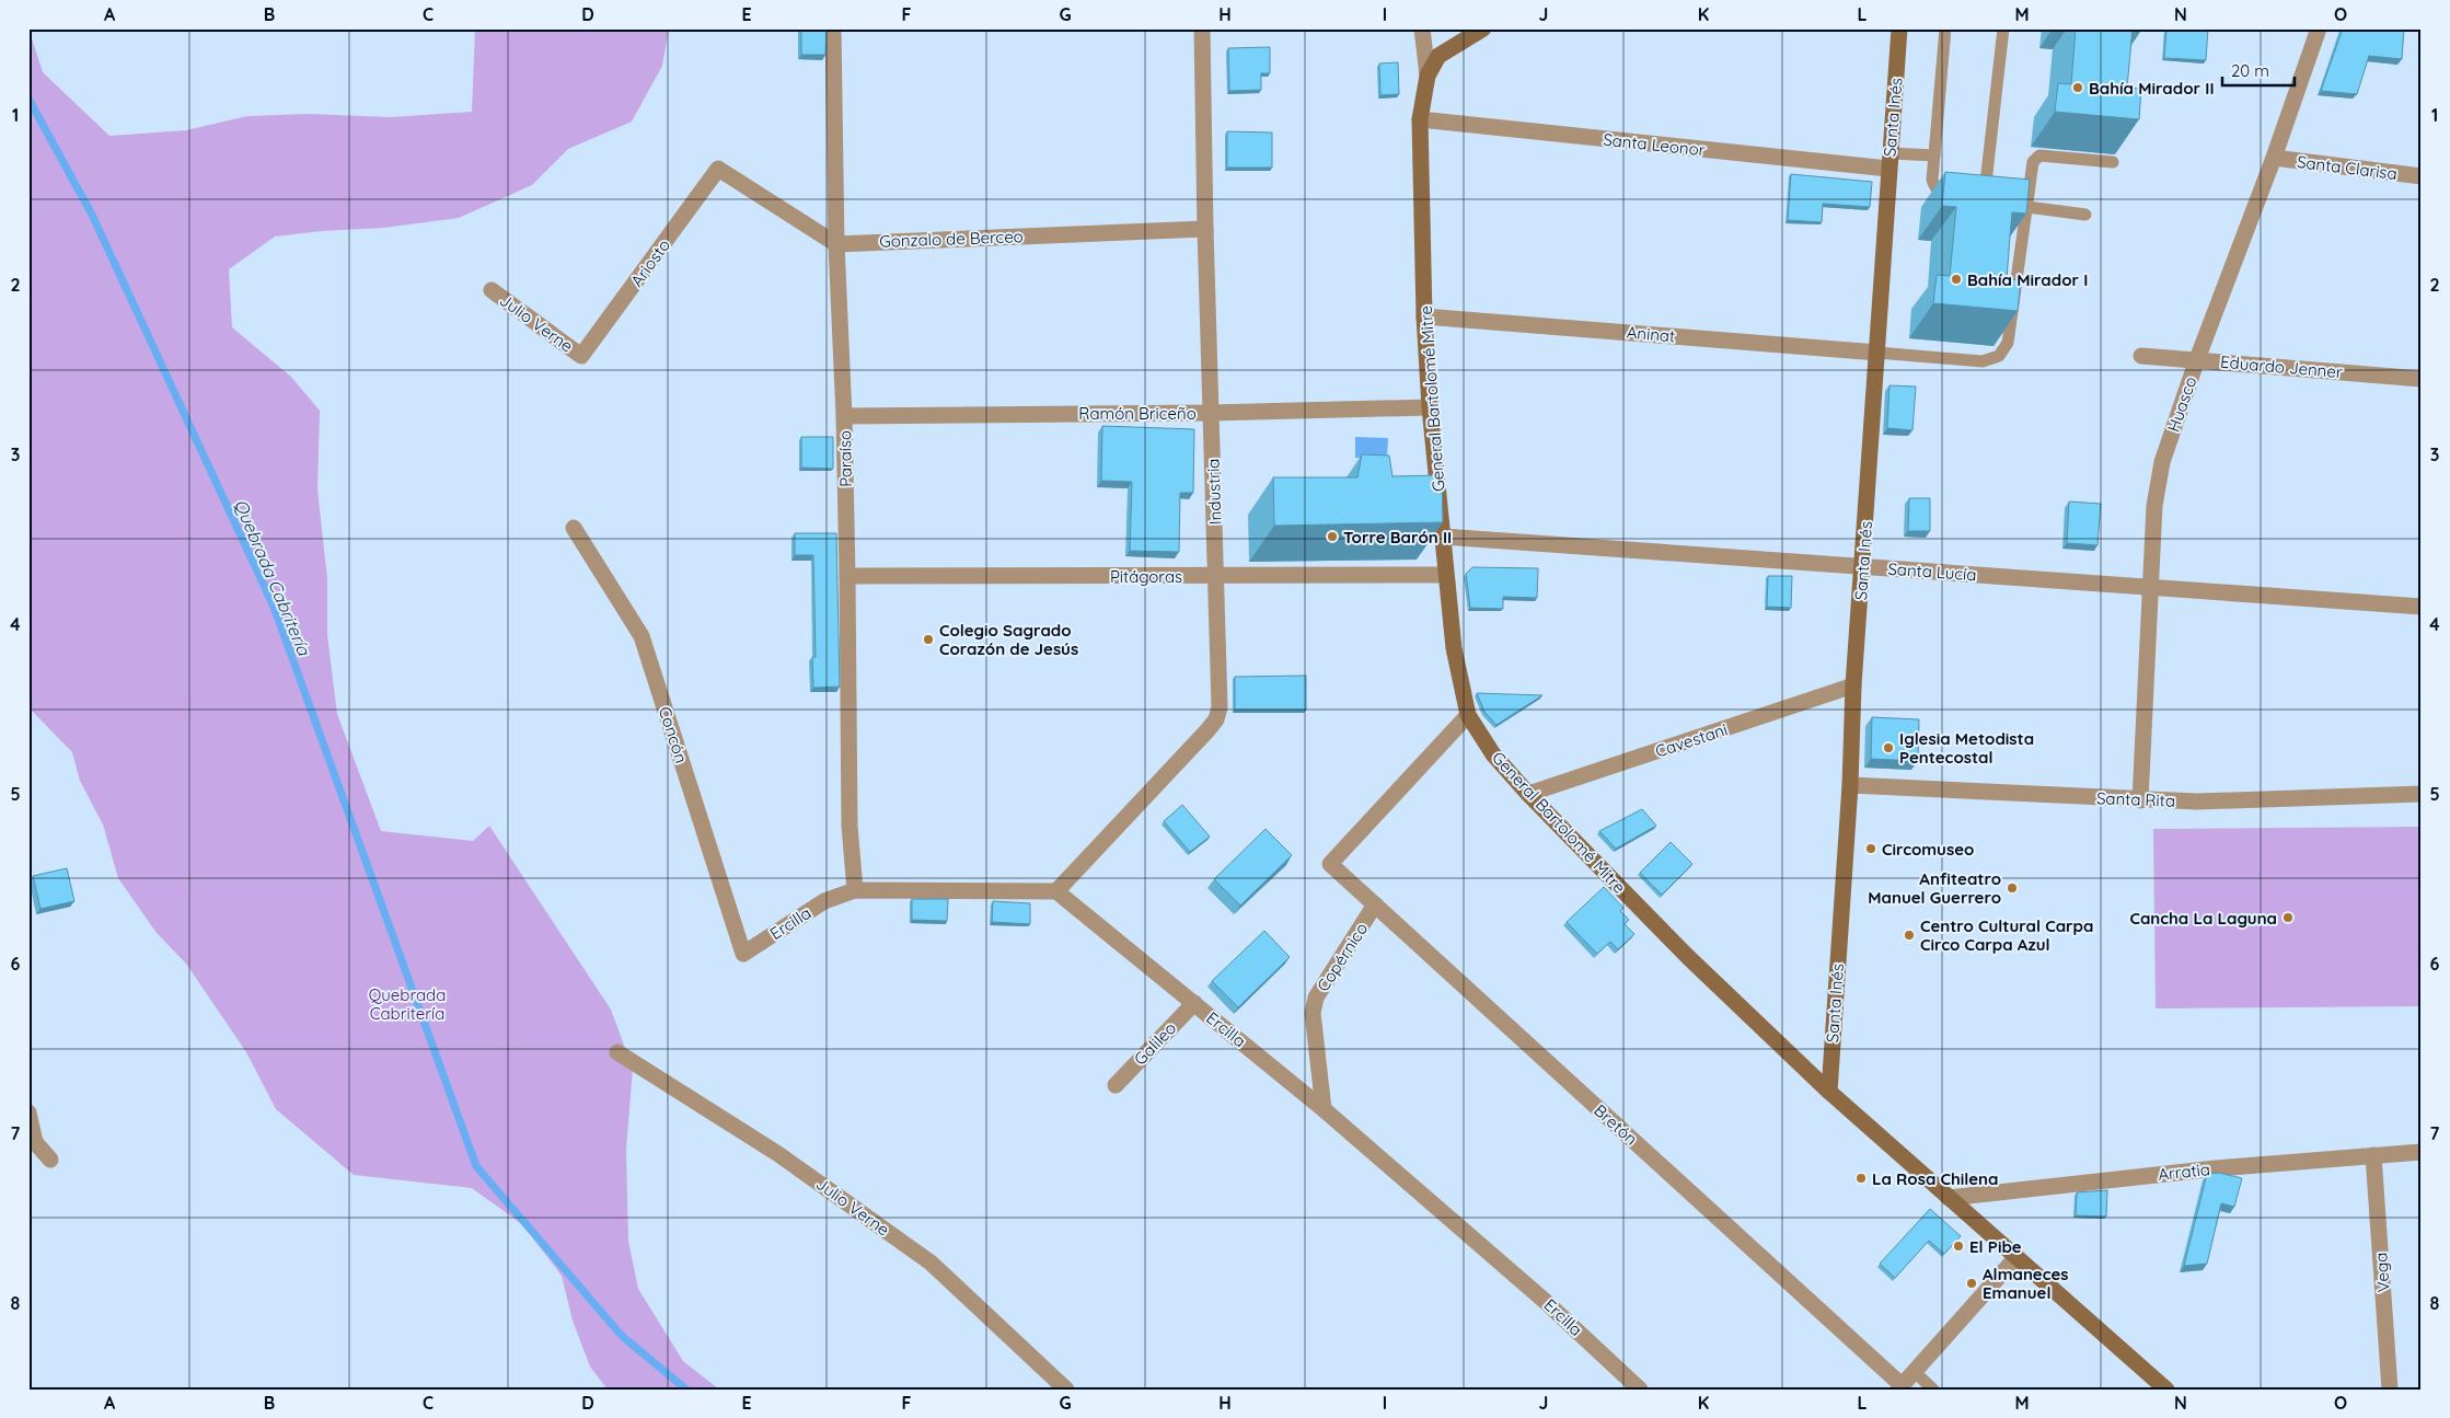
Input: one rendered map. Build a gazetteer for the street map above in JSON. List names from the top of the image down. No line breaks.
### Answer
{"streets":{"street":["Santa Inés","Santa Leonor","Santa Clarisa","Gonzalo de Berceo","Ariosto","Julio Verne","Aninat","Eduardo Jenner","General Bartolomé Mitre","Huasco","Ramón Briceño","Paraíso","Industria","Santa Lucía","Pitágoras","Concón","Cavestani","Santa Rita","Ercilla","Copérnico","Galileo","Bretón","Arratia","Vega"]},"crossings":[["Santa Inés","Santa Leonor"],["Santa Inés","Aninat"],["Santa Inés","General Bartolomé Mitre"],["Santa Inés","Santa Lucía"],["Santa Inés","Cavestani"],["Santa Inés","Santa Rita"],["Santa Leonor","General Bartolomé Mitre"],["Santa Clarisa","Huasco"],["Gonzalo de Berceo","Ariosto"],["Gonzalo de Berceo","Paraíso"],["Gonzalo de Berceo","Industria"],["Ariosto","Julio Verne"],["Ariosto","Paraíso"],["Aninat","General Bartolomé Mitre"],["Eduardo Jenner","Huasco"],["General Bartolomé Mitre","Ramón Briceño"],["General Bartolomé Mitre","Santa Lucía"],["General Bartolomé Mitre","Pitágoras"],["General Bartolomé Mitre","Cavestani"],["General Bartolomé Mitre","Bretón"],["General Bartolomé Mitre","Arratia"],["Huasco","Santa Lucía"],["Huasco","Santa Rita"],["Ramón Briceño","Paraíso"],["Ramón Briceño","Industria"],["Paraíso","Pitágoras"],["Paraíso","Ercilla"],["Industria","Pitágoras"],["Industria","Ercilla"],["Concón","Ercilla"],["Ercilla","Copérnico"],["Ercilla","Galileo"],["Copérnico","Bretón"],["Arratia","Vega"]],"water":["Quebrada Cabritería"],"parks":["Quebrada Cabritería"],"places":["Bahía Mirador II","Bahía Mirador I","Torre Barón II","Colegio Sagrado Corazón de Jesús","Iglesia Metodista Pentecostal","Circomuseo","Anfiteatro Manuel Guerrero","Cancha La Laguna","Centro Cultural Carpa Circo Carpa Azul","La Rosa Chilena","El Pibe","Almaneces Emanuel"],"scale_bar":"20 m","grid":{"columns":["A","B","C","D","E","F","G","H","I","J","K","L","M","N","O"],"rows":["1","2","3","4","5","6","7","8"]}}
